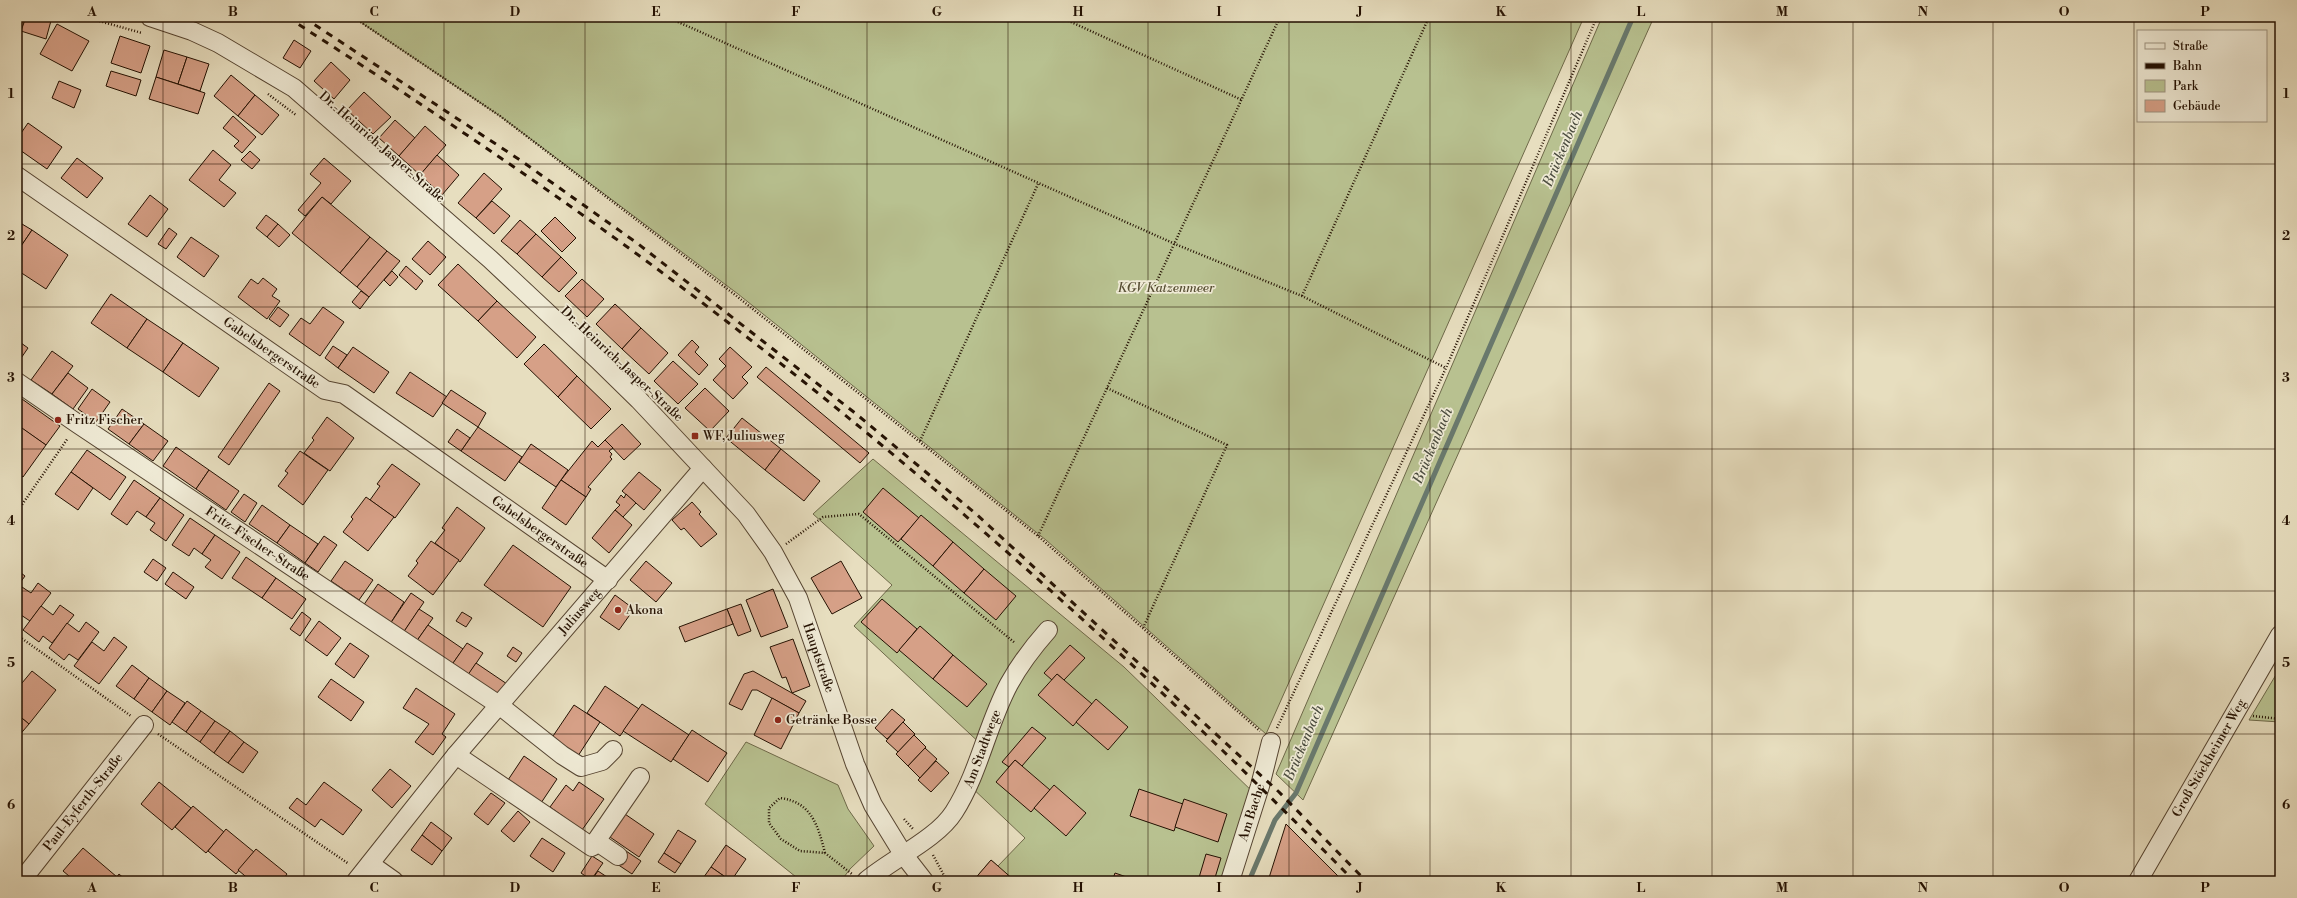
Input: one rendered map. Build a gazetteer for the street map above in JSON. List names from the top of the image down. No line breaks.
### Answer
{"streets":{"street":["Dr.-Heinrich-Jasper-Straße","Gabelsbergerstraße","Fritz-Fischer-Straße","Juliusweg","Hauptstraße","Am Stadtwege","Groß Stöckheimer Weg","Paul-Eyferth-Straße","Am Bache"]},"crossings":[["Dr.-Heinrich-Jasper-Straße","Juliusweg"],["Dr.-Heinrich-Jasper-Straße","Hauptstraße"],["Gabelsbergerstraße","Juliusweg"],["Fritz-Fischer-Straße","Juliusweg"],["Juliusweg","Hauptstraße"],["Hauptstraße","Am Stadtwege"]],"water":["Brückenbach"],"parks":["KGV Katzenmeer"],"places":{"other":["Fritz Fischer","Akona","Getränke Bosse"],"transit":["WF, Juliusweg"]},"legend":["Straße","Bahn","Park","Gebäude"],"grid":{"columns":["A","B","C","D","E","F","G","H","I","J","K","L","M","N","O","P"],"rows":["1","2","3","4","5","6"]}}
